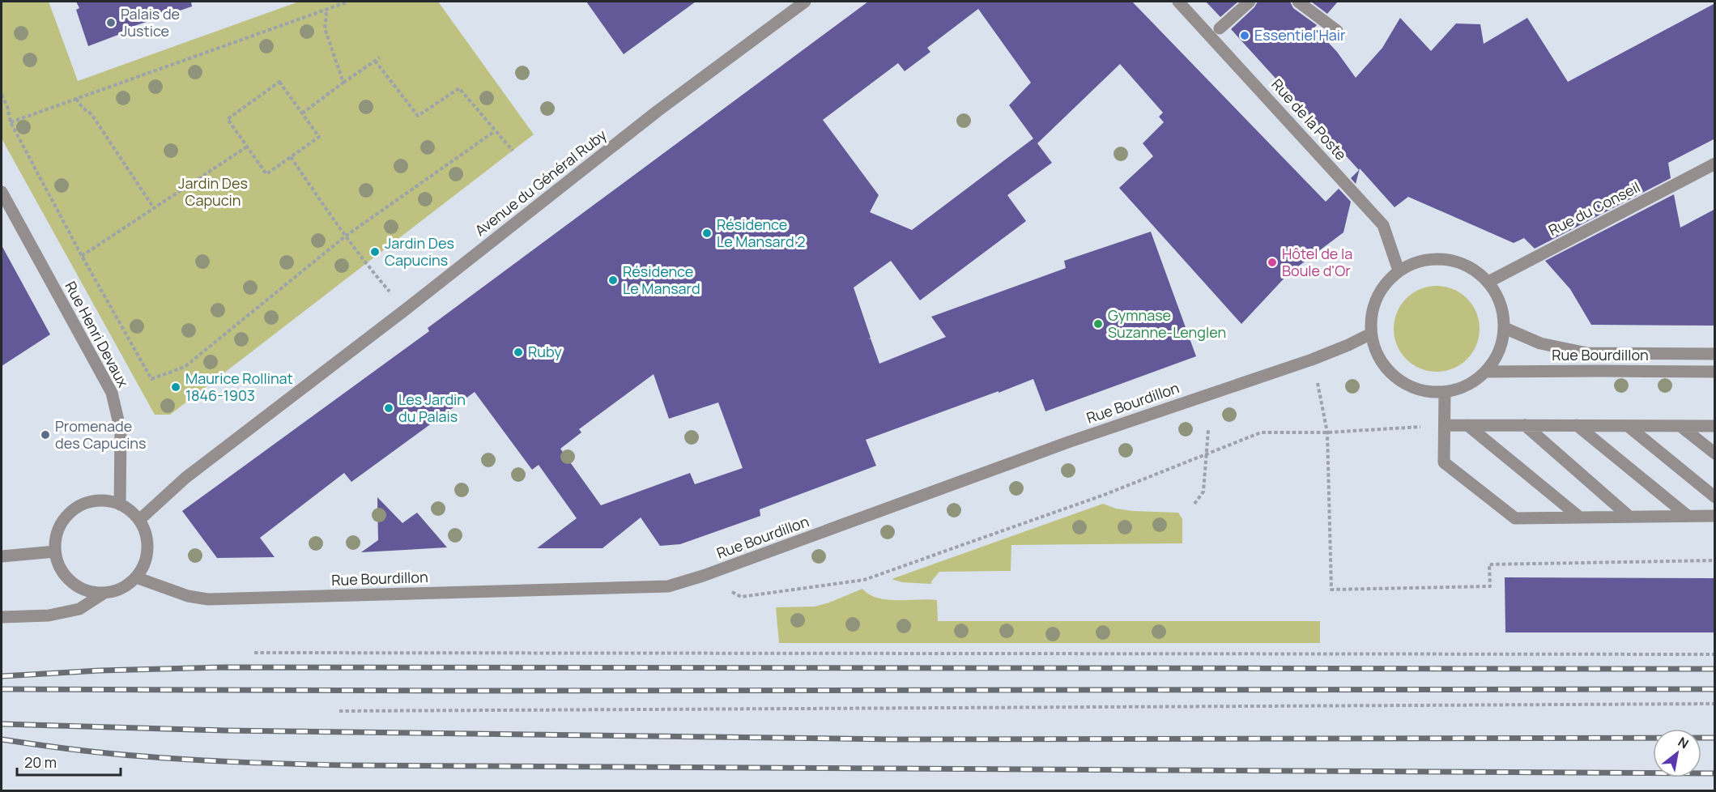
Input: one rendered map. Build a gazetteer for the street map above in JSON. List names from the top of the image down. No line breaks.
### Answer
{"streets":{"street":["Rue de la Poste","Avenue du Général Ruby","Rue du Conseil","Rue Henri Devaux","Rue Bourdillon"]},"crossings":[["Rue de la Poste","Rue du Conseil"],["Rue de la Poste","Rue Bourdillon"],["Avenue du Général Ruby","Rue Henri Devaux"],["Avenue du Général Ruby","Rue Bourdillon"],["Rue du Conseil","Rue Bourdillon"],["Rue Henri Devaux","Rue Bourdillon"]],"parks":["Jardin Des Capucin"],"places":["Palais de Justice","Essentiel'Hair","Résidence Le Mansard 2","Jardin Des Capucins","Hôtel de la Boule d'Or","Résidence Le Mansard","Gymnase Suzanne-Lenglen","Ruby","Maurice Rollinat 1846-1903","Les Jardin du Palais","Promenade des Capucins"],"scale_bar":"20 m","north":"top right"}
